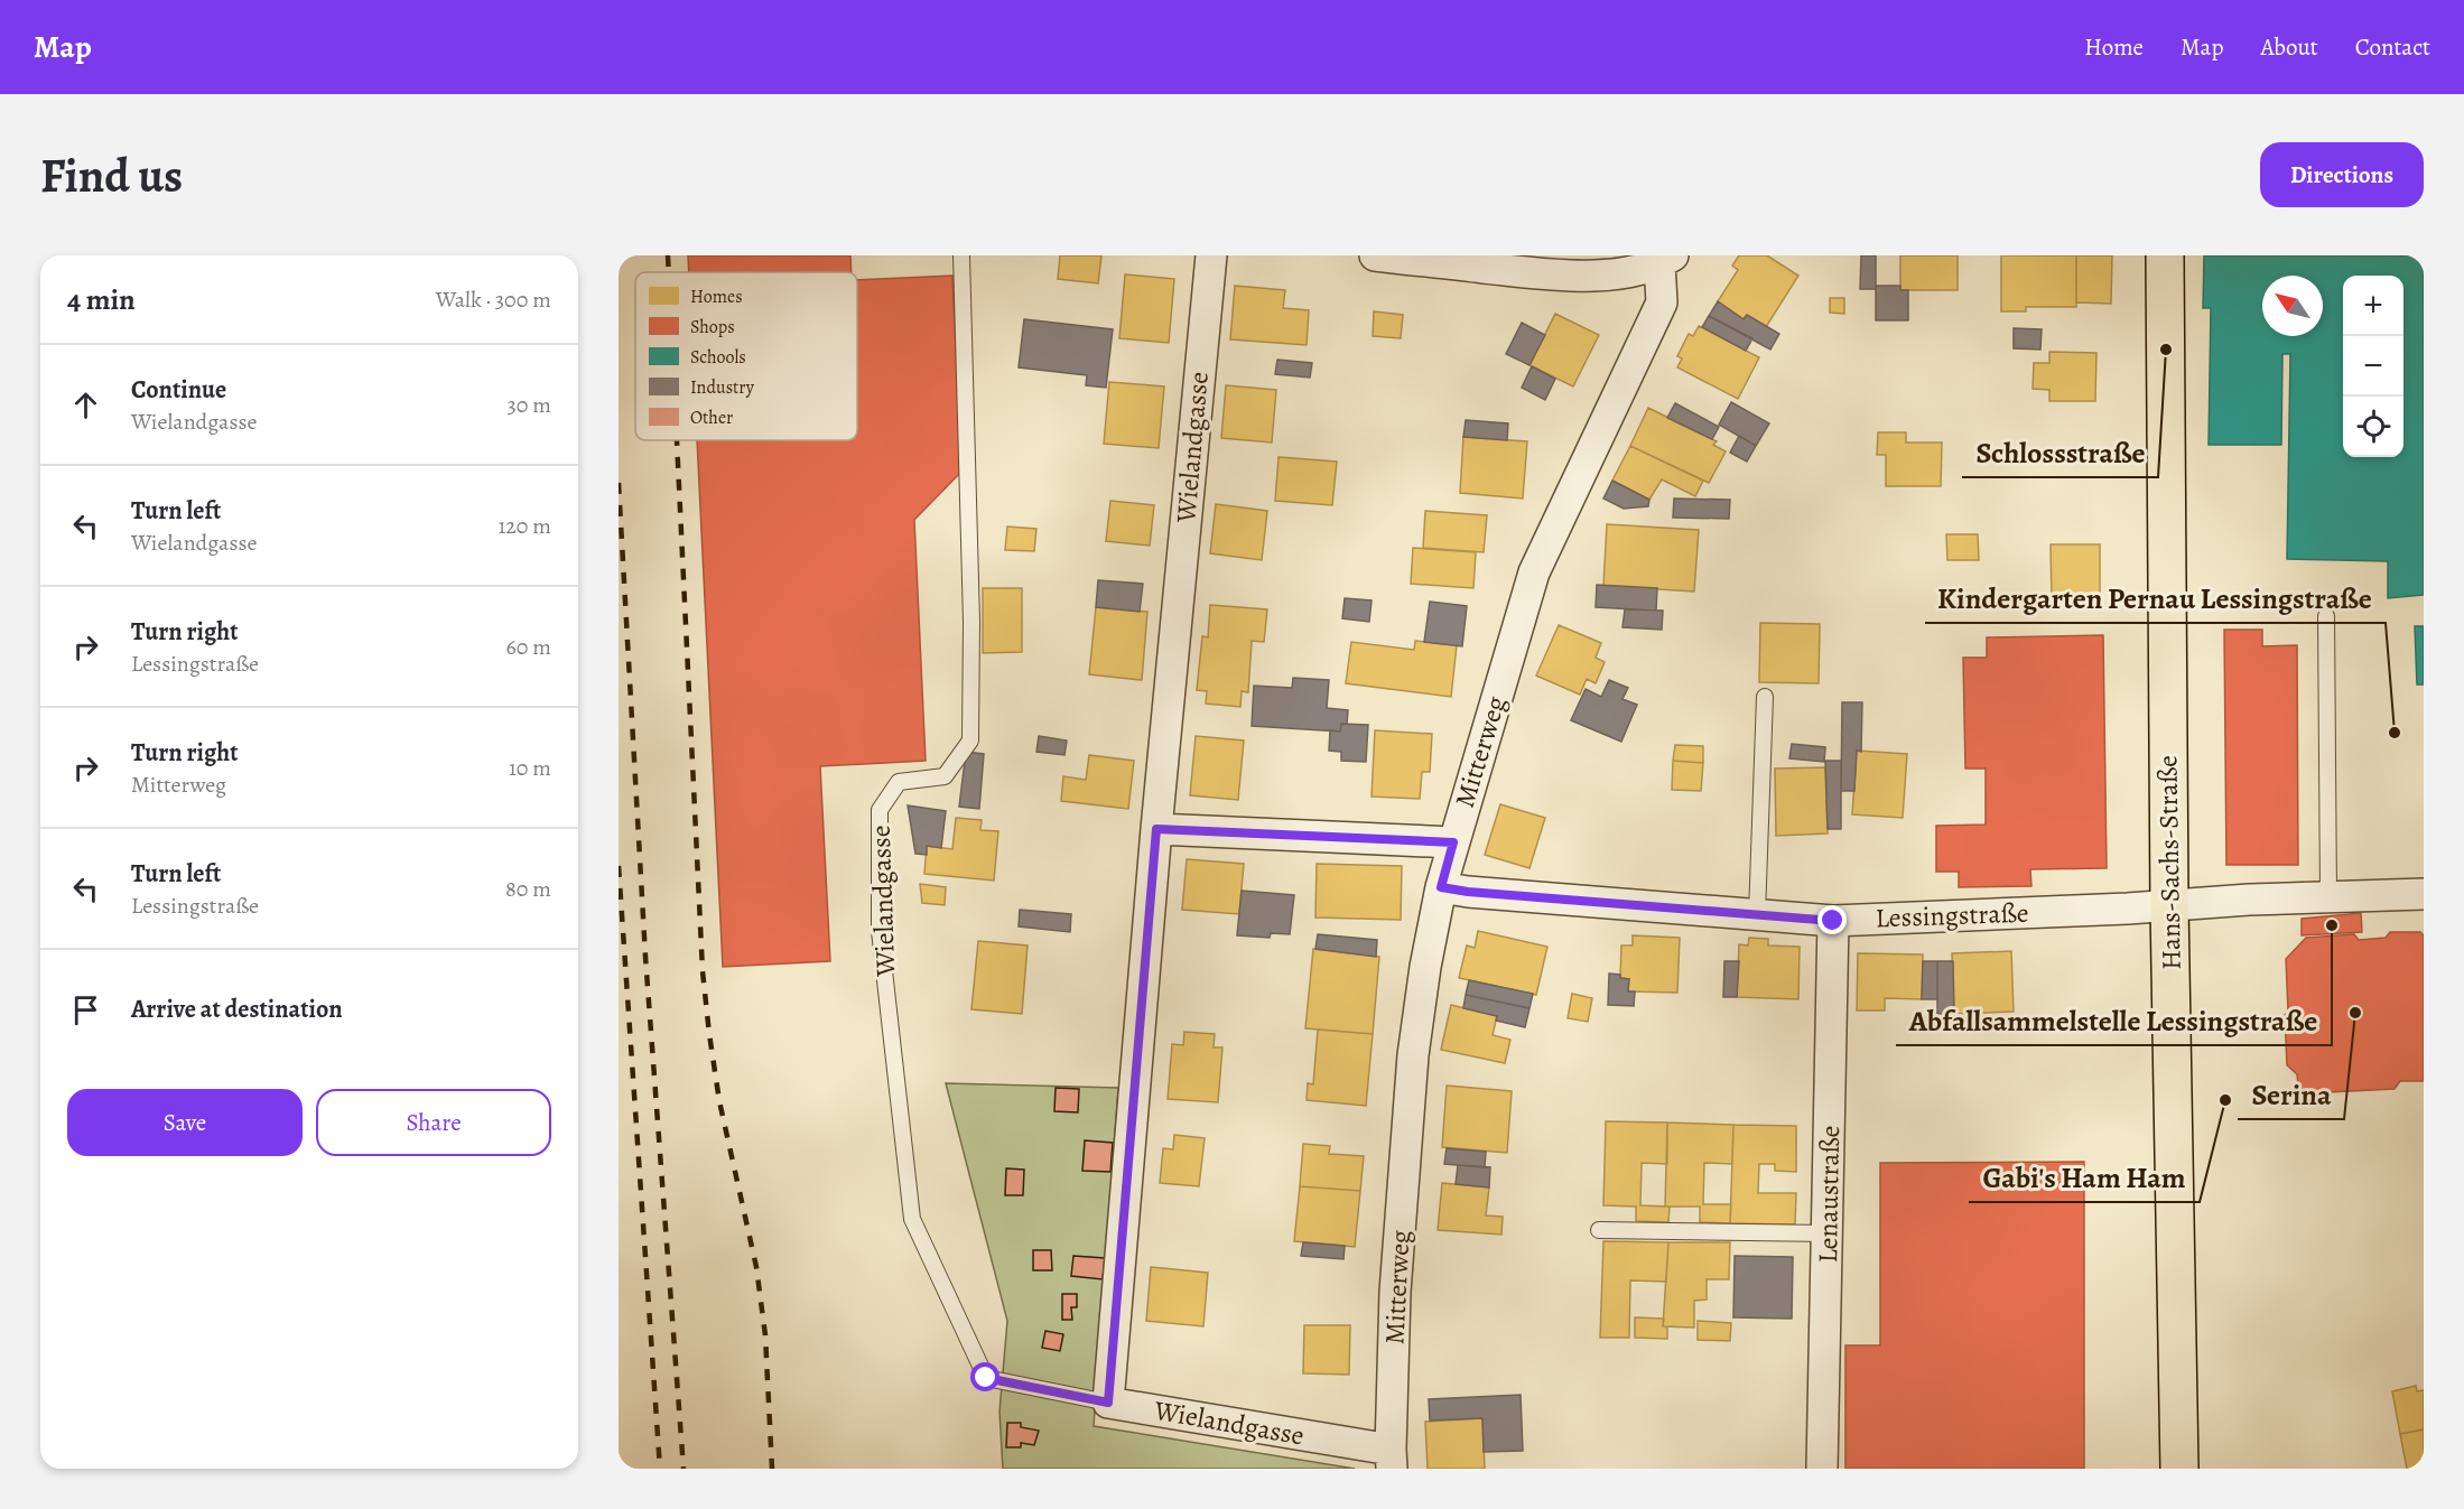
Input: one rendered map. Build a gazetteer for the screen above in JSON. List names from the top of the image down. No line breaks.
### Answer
{"streets":{"main road":["Hans-Sachs-Straße"],"street":["Wielandgasse","Mitterweg","Lessingstraße","Lenaustraße"]},"crossings":[["Wielandgasse","Mitterweg"],["Mitterweg","Lessingstraße"],["Hans-Sachs-Straße","Lessingstraße"],["Lessingstraße","Lenaustraße"]],"places":["Schlossstraße","Kindergarten Pernau Lessingstraße","Abfallsammelstelle Lessingstraße","Serina","Gabi's Ham Ham"],"legend":["Homes","Shops","Schools","Industry","Other"],"north":"top left","page":{"header":"Map","nav":["Home","Map","About","Contact"],"buttons":["Directions",["Save","Share"]],"title":"Find us","heading":["4 min","Walk · 300 m"],"map_buttons":["+","−"],"list":[["Continue","Wielandgasse","30 m"],["Turn left","Wielandgasse","120 m"],["Turn right","Lessingstraße","60 m"],["Turn right","Mitterweg","10 m"],["Turn left","Lessingstraße","80 m"],"Arrive at destination"]}}
